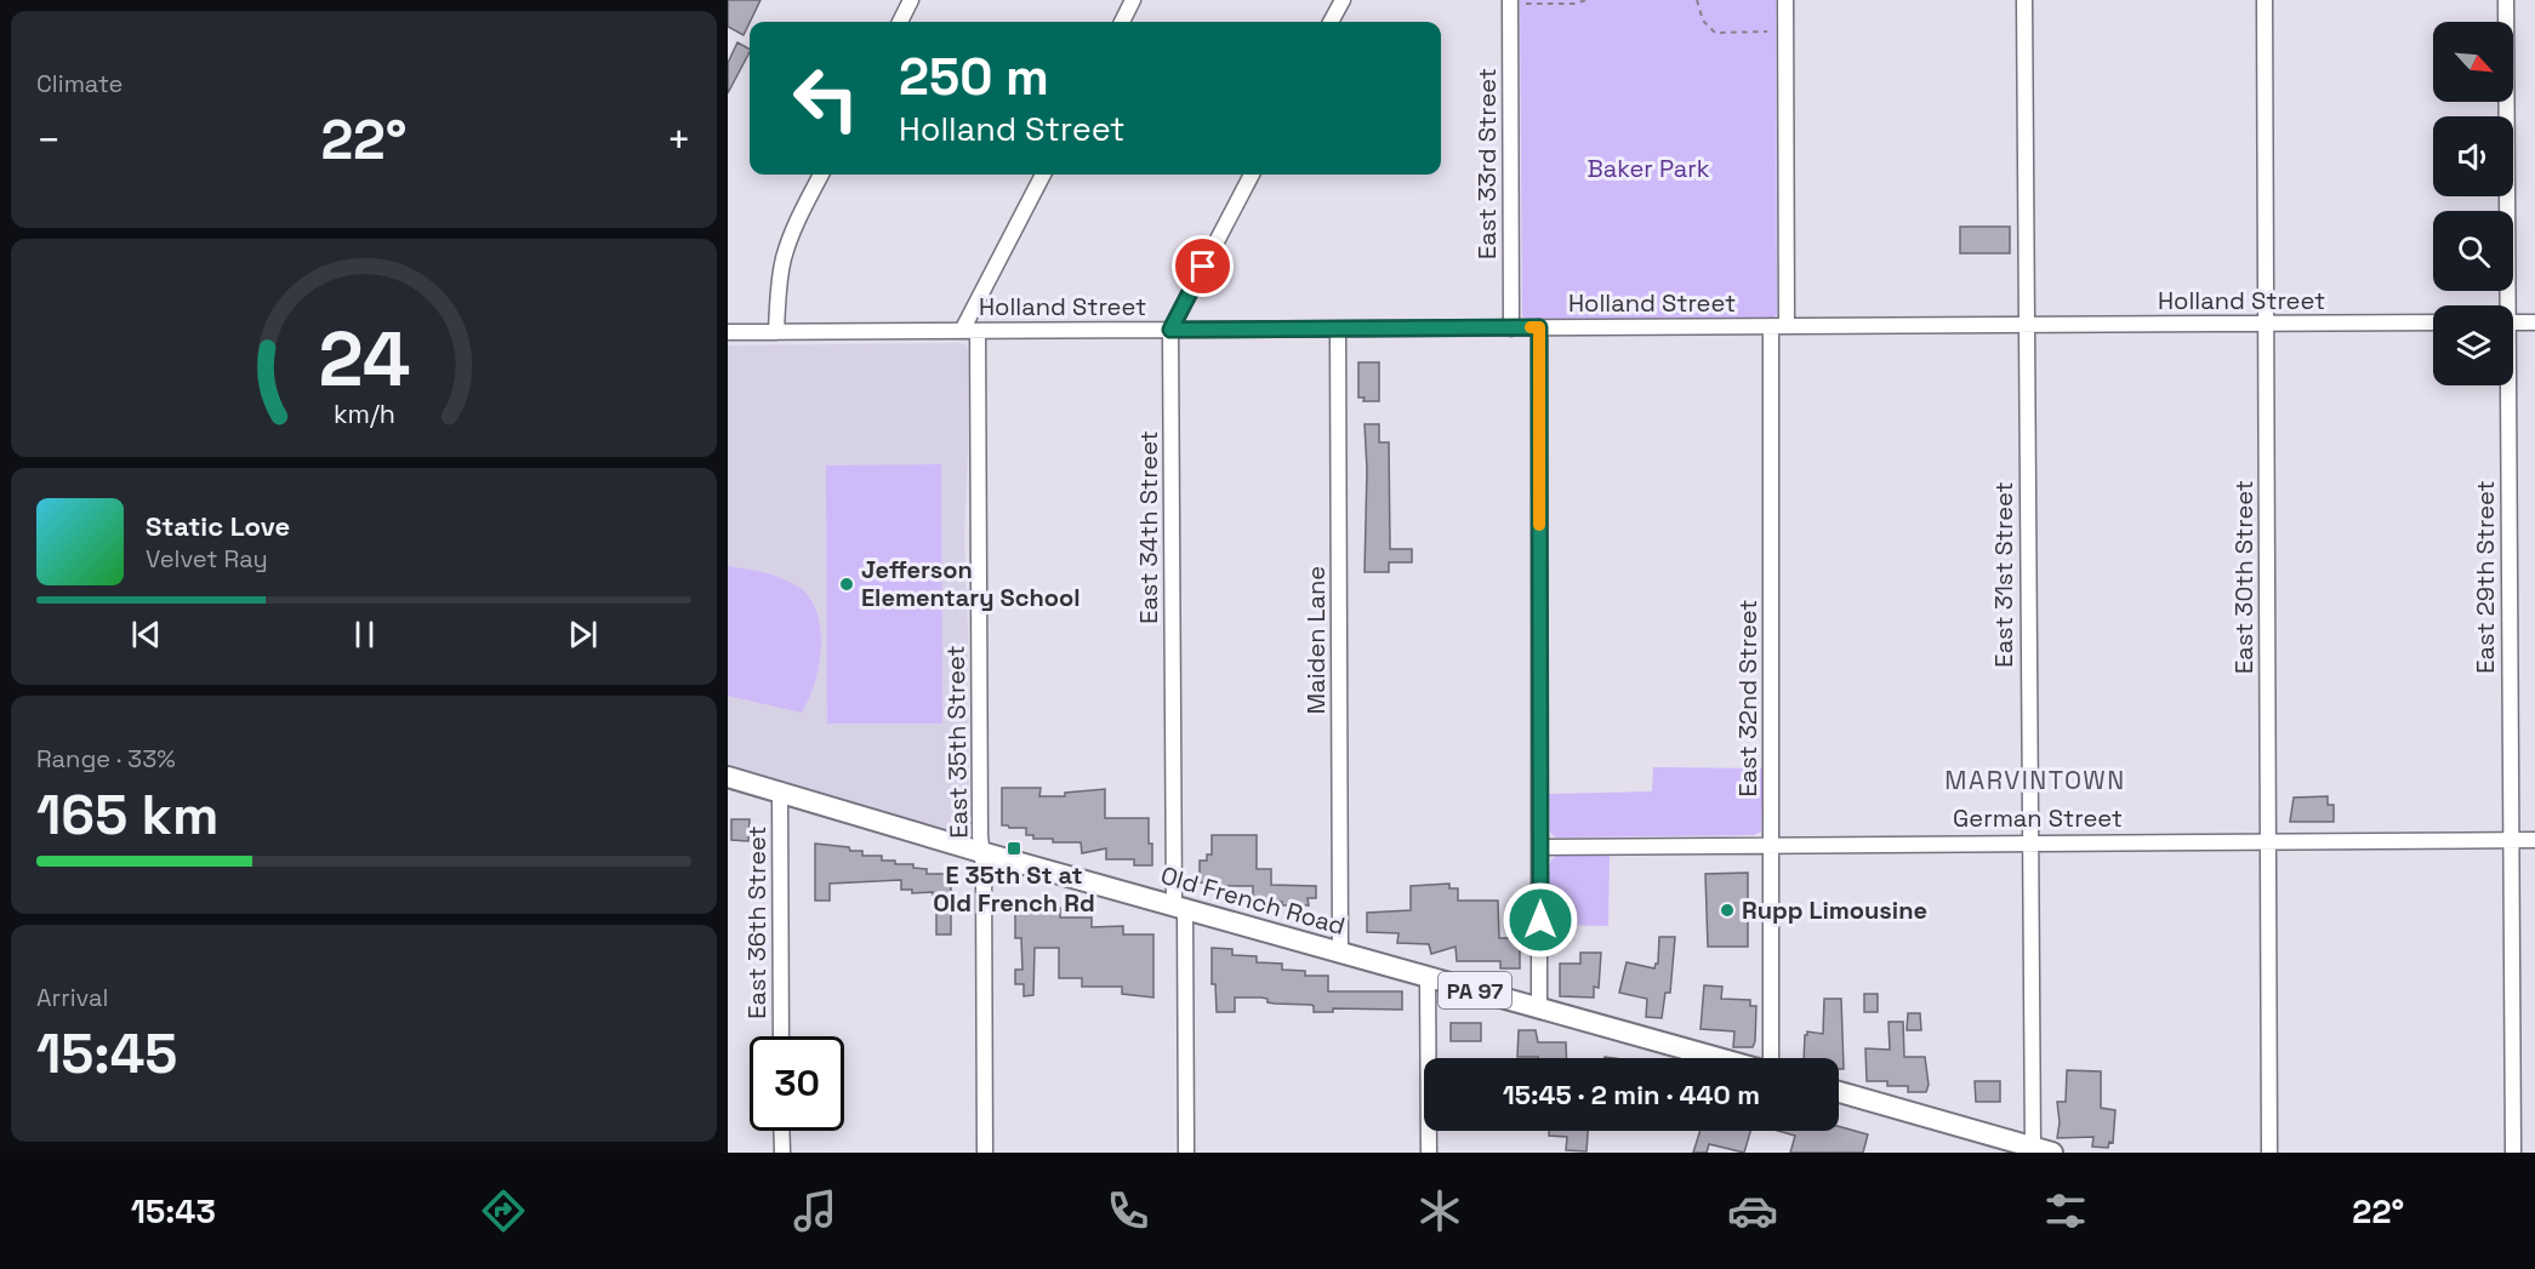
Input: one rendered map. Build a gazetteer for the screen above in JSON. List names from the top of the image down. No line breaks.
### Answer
{"streets":{"main road":["Old French Road","PA 97"],"street":["East 33rd Street","Holland Street","East 34th Street","East 31st Street","East 30th Street","East 29th Street","Maiden Lane","East 32nd Street","East 35th Street","German Street","East 36th Street"]},"crossings":[["East 33rd Street","Holland Street"],["Holland Street","East 34th Street"],["Holland Street","East 31st Street"],["Holland Street","East 30th Street"],["Holland Street","Maiden Lane"],["Holland Street","East 32nd Street"],["Holland Street","East 35th Street"],["East 34th Street","Old French Road"],["East 31st Street","German Street"],["East 30th Street","German Street"],["East 29th Street","German Street"],["Maiden Lane","Old French Road"],["East 32nd Street","German Street"],["East 35th Street","Old French Road"],["Old French Road","East 36th Street"]],"districts":["MARVINTOWN"],"parks":["Baker Park"],"places":{"other":["Jefferson Elementary School","Rupp Limousine"],"transit":["E 35th St at Old French Rd"]},"north":"bottom right","page":{"tile":["Climate",["Range · 33%","165 km"],["Arrival","15:45"]],"turn":["250 m","Holland Street"],"heat":["−","22°","+"],"song":["Static Love","Velvet Ray"],"limit":"30","trip":"15:45 · 2 min · 440 m","tabs":["15:43","22°"],"gauge":["24","km/h"]}}
